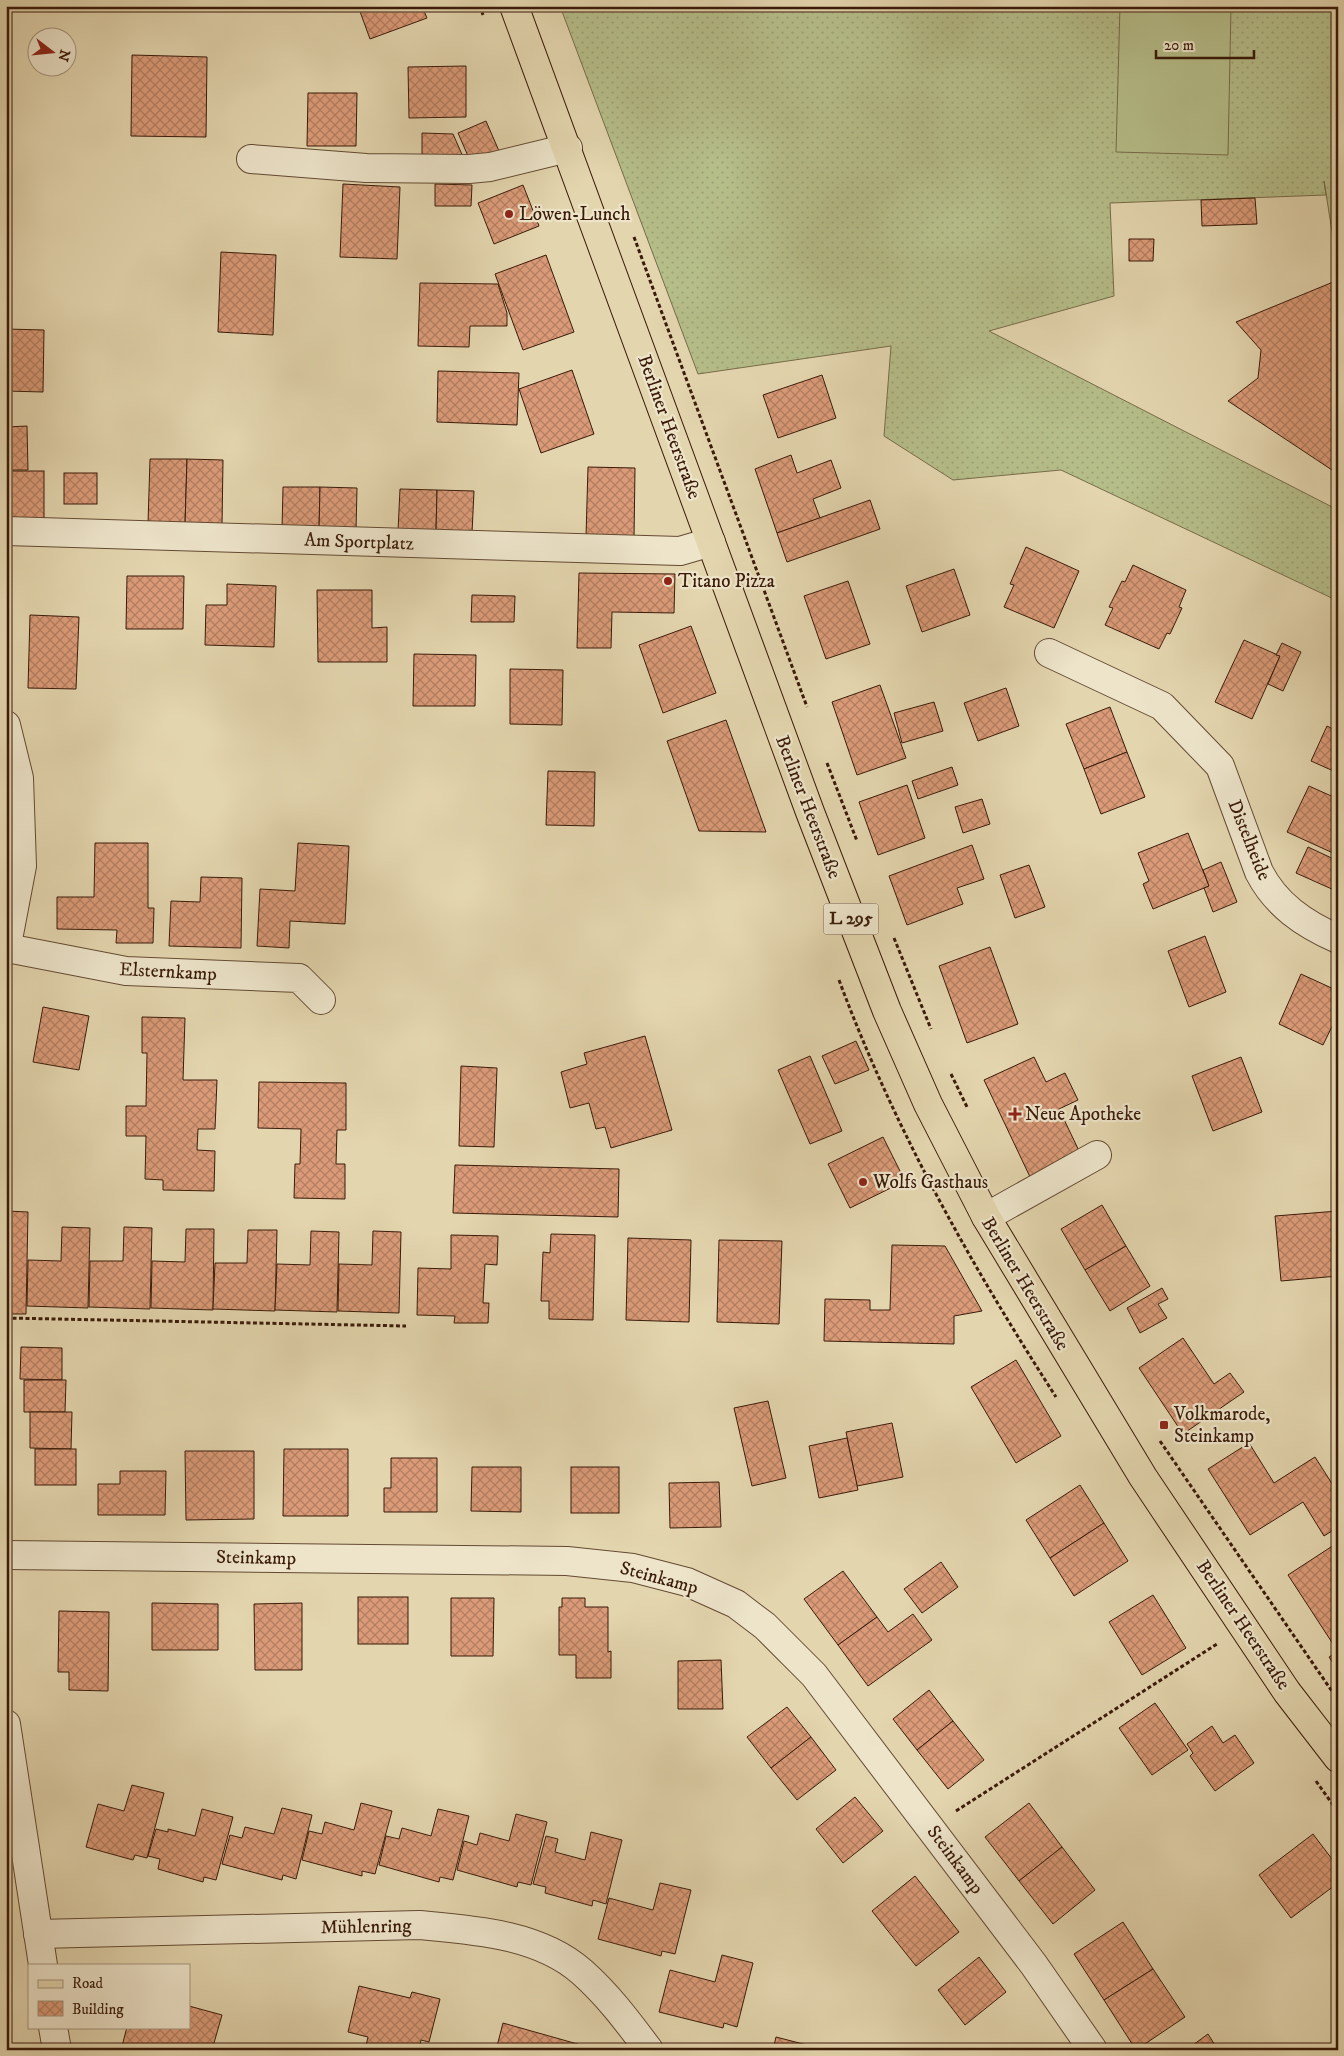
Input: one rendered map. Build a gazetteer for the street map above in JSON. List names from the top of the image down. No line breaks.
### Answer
{"streets":{"main road":["Berliner Heerstraße","L 295"],"street":["Am Sportplatz","Distelheide","Elsternkamp","Steinkamp","Mühlenring"]},"crossings":[["Berliner Heerstraße","Am Sportplatz"]],"places":{"other":["Löwen-Lunch","Titano Pizza","Wolfs Gasthaus"],"health":["Neue Apotheke"],"transit":["Volkmarode, Steinkamp"]},"legend":["Road","Building"],"scale_bar":"20 m","north":"right"}
